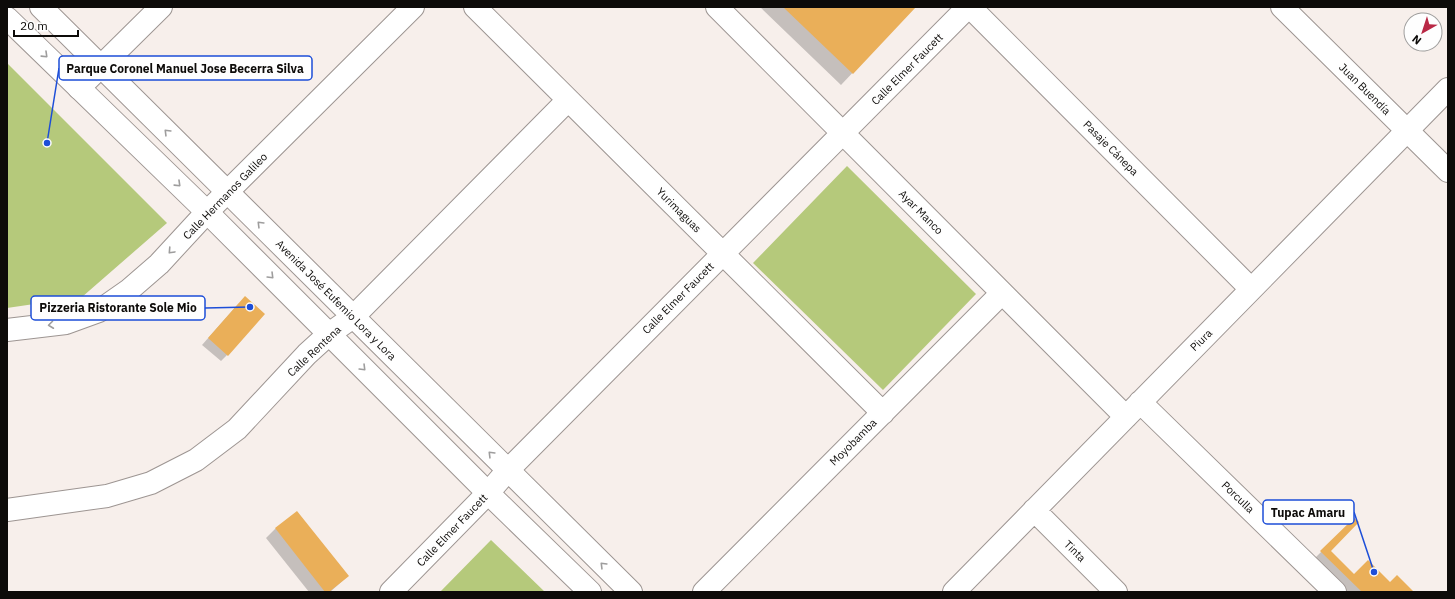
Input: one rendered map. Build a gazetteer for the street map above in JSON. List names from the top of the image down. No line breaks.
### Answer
{"streets":{"street":["Calle Elmer Faucett","Juan Buendía","Pasaje Cánepa","Calle Hermanos Galileo","Yurimaguas","Ayar Manco","Avenida José Eufemio Lora y Lora","Piura","Calle Rentena","Moyobamba","Porculla","Tinta"]},"crossings":[["Calle Elmer Faucett","Pasaje Cánepa"],["Calle Elmer Faucett","Yurimaguas"],["Calle Elmer Faucett","Ayar Manco"],["Calle Elmer Faucett","Avenida José Eufemio Lora y Lora"],["Juan Buendía","Piura"],["Pasaje Cánepa","Piura"],["Calle Hermanos Galileo","Avenida José Eufemio Lora y Lora"],["Yurimaguas","Calle Rentena"],["Yurimaguas","Moyobamba"],["Ayar Manco","Piura"],["Ayar Manco","Moyobamba"],["Ayar Manco","Porculla"],["Avenida José Eufemio Lora y Lora","Calle Rentena"],["Piura","Porculla"],["Piura","Tinta"]],"one_way":["Calle Hermanos Galileo"],"places":["Parque Coronel Manuel Jose Becerra Silva","Pizzeria Ristorante Sole Mio","Tupac Amaru"],"scale_bar":"20 m","north":"bottom left"}
